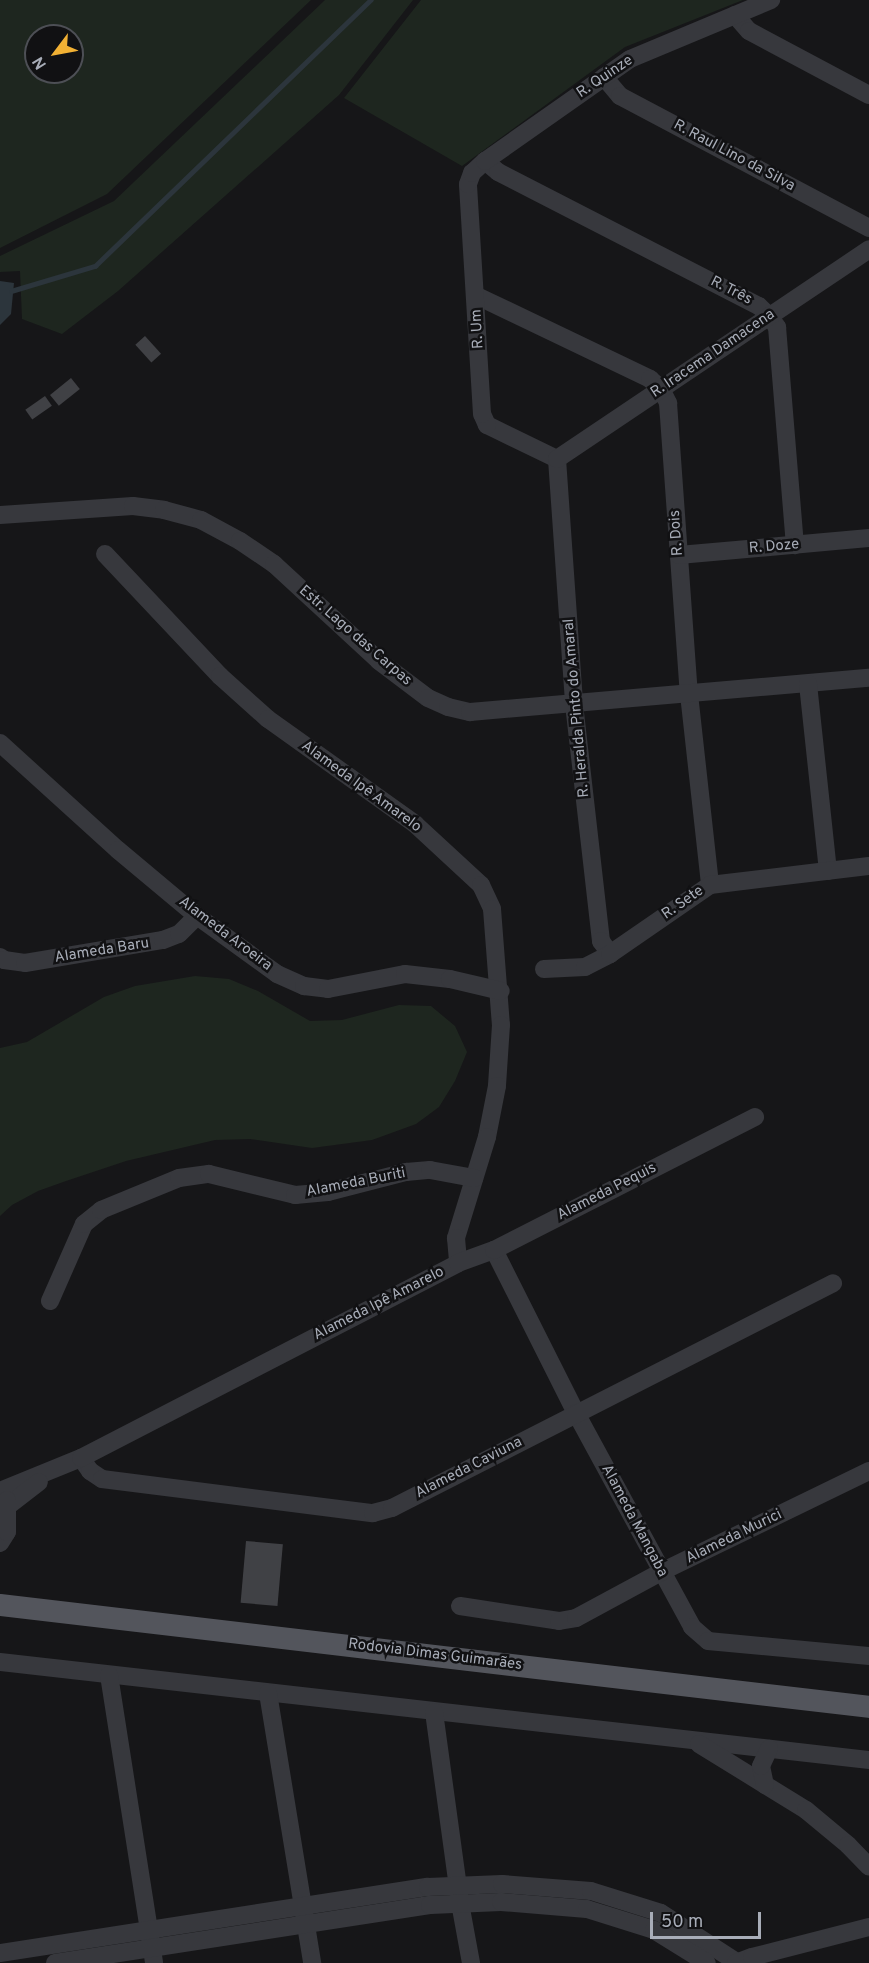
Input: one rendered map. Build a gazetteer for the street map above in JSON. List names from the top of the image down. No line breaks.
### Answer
{"streets":{"main road":["Rodovia Dimas Guimarães"],"street":["R. Quinze","R. Raul Lino da Silva","R. Três","R. Um","R. Iracema Damacena","R. Dois","R. Doze","Estr. Lago das Carpas","R. Heralda Pinto do Amaral","Alameda Ipê Amarelo","R. Sete","Alameda Aroeira","Alameda Baru","Alameda Buriti","Alameda Pequis","Alameda Caviuna","Alameda Mangaba","Alameda Murici"]},"crossings":[["R. Quinze","R. Raul Lino da Silva"],["R. Quinze","R. Três"],["R. Quinze","R. Um"],["R. Três","R. Um"],["R. Três","R. Iracema Damacena"],["R. Um","R. Iracema Damacena"],["R. Um","R. Heralda Pinto do Amaral"],["R. Iracema Damacena","R. Dois"],["R. Iracema Damacena","R. Heralda Pinto do Amaral"],["R. Dois","R. Doze"],["R. Dois","Estr. Lago das Carpas"],["R. Dois","R. Sete"],["Estr. Lago das Carpas","R. Heralda Pinto do Amaral"],["R. Heralda Pinto do Amaral","R. Sete"],["Alameda Ipê Amarelo","Alameda Aroeira"],["Alameda Ipê Amarelo","Alameda Buriti"],["Alameda Ipê Amarelo","Alameda Pequis"],["Alameda Ipê Amarelo","Alameda Caviuna"],["Alameda Aroeira","Alameda Baru"],["Alameda Pequis","Alameda Mangaba"],["Alameda Caviuna","Alameda Mangaba"],["Alameda Mangaba","Alameda Murici"]],"scale_bar":"50 m","north":"bottom left"}
